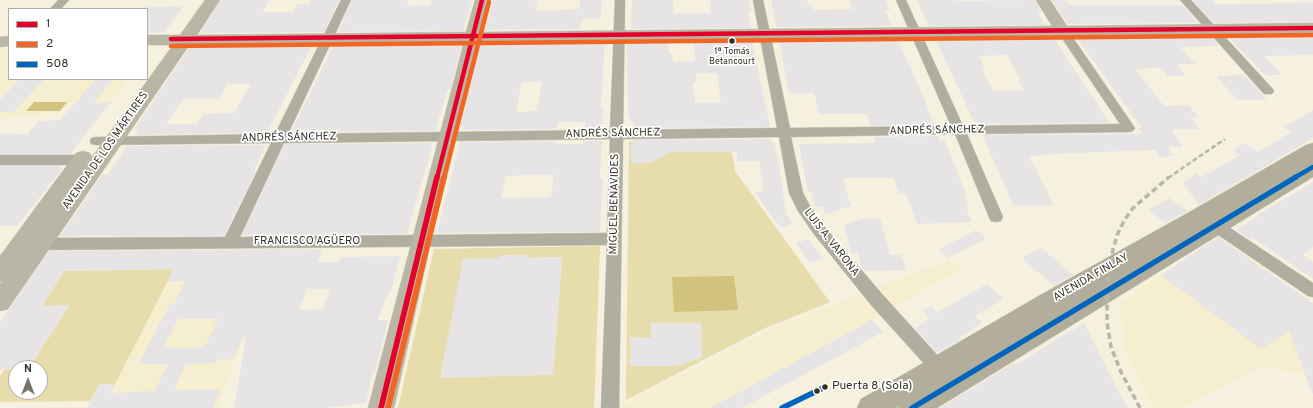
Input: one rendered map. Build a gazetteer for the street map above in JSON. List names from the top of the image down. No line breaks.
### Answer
{"streets":{"main road":["AVENIDA FINLAY"],"street":["ANDRÉS SÁNCHEZ","AVENIDA DE LOS MÁRTIRES","MIGUEL BENAVIDES","FRANCISCO AGÜERO","LUIS A. VARONA"]},"crossings":[["ANDRÉS SÁNCHEZ","AVENIDA DE LOS MÁRTIRES"],["ANDRÉS SÁNCHEZ","MIGUEL BENAVIDES"],["ANDRÉS SÁNCHEZ","LUIS A. VARONA"],["AVENIDA DE LOS MÁRTIRES","FRANCISCO AGÜERO"],["MIGUEL BENAVIDES","FRANCISCO AGÜERO"],["LUIS A. VARONA","AVENIDA FINLAY"]],"places":["1ª Tomás Betancourt","Puerta 8 (Sola)"],"lines":["transit line 1","transit line 2","transit line 508"],"legend":["1","2","508"],"north":"top"}
